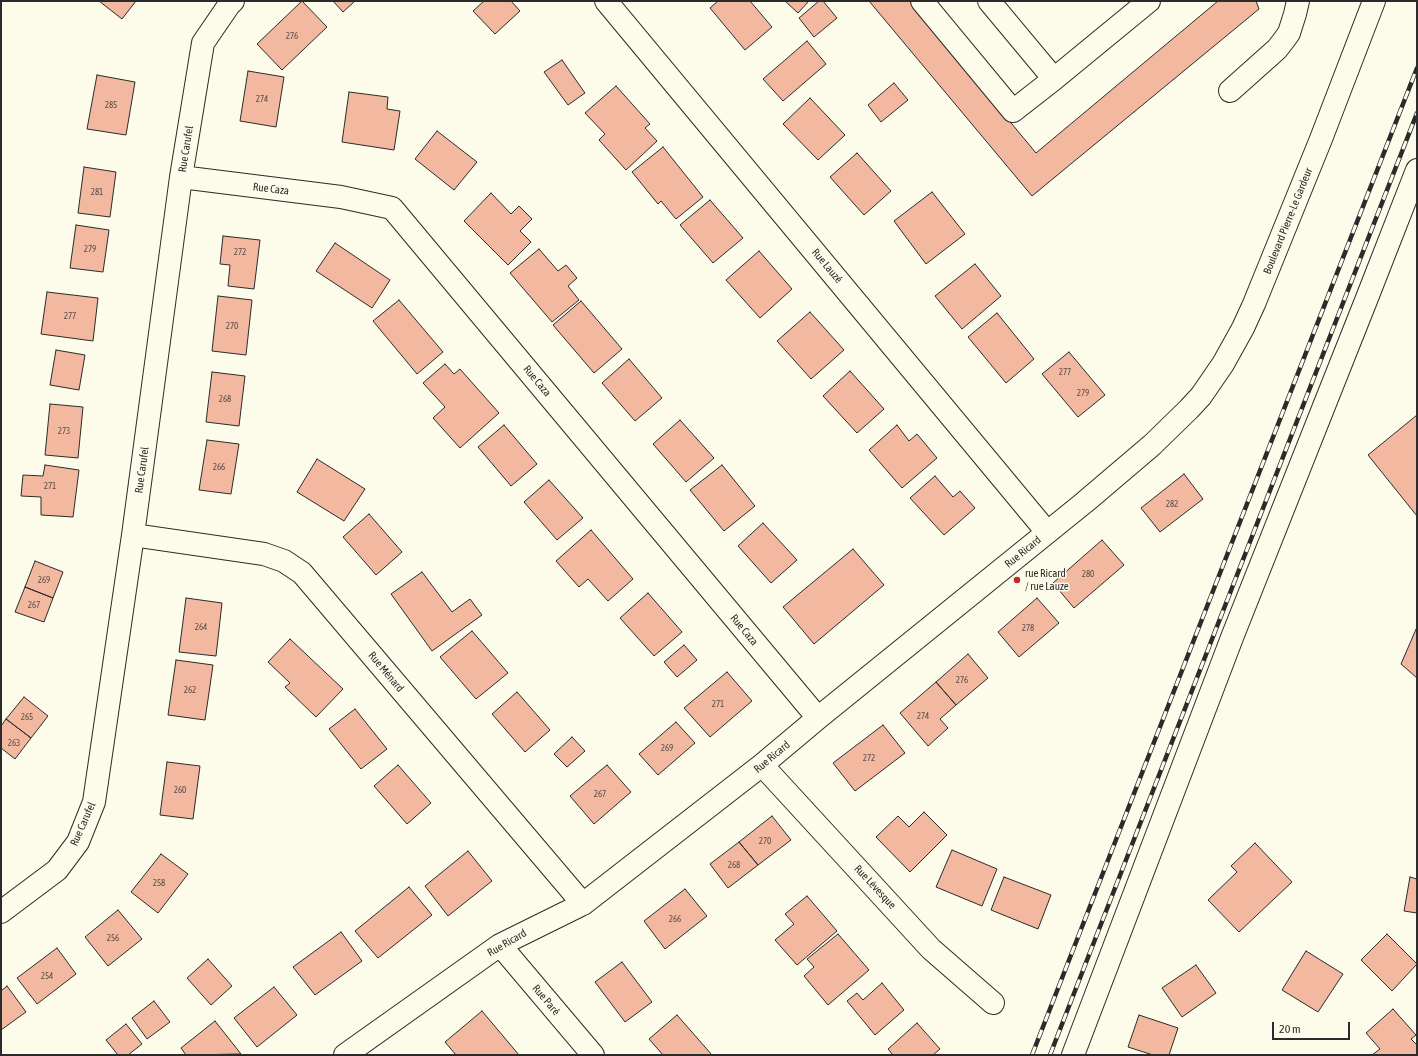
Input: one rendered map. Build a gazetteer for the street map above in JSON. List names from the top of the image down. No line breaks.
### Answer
{"streets":{"street":["Rue Carufel","Rue Caza","Boulevard Pierre-Le Gardeur","Rue Lauzé","Rue Ricard","Rue Ménard","Rue Lévesque","Rue Paré"]},"crossings":[["Rue Carufel","Rue Caza"],["Rue Carufel","Rue Ménard"],["Rue Caza","Rue Ricard"],["Boulevard Pierre-Le Gardeur","Rue Ricard"],["Rue Lauzé","Rue Ricard"],["Rue Ricard","Rue Ménard"],["Rue Ricard","Rue Lévesque"],["Rue Ricard","Rue Paré"]],"places":["rue Ricard / rue Lauze"],"house_numbers":["276","274","285","281","279","272","277","270","277","279","268","273","266","271","282","280","269","267","264","278","276","262","271","274","265","263","269","272","260","267","270","268","258","266","256","254"],"scale_bar":"20 m"}
